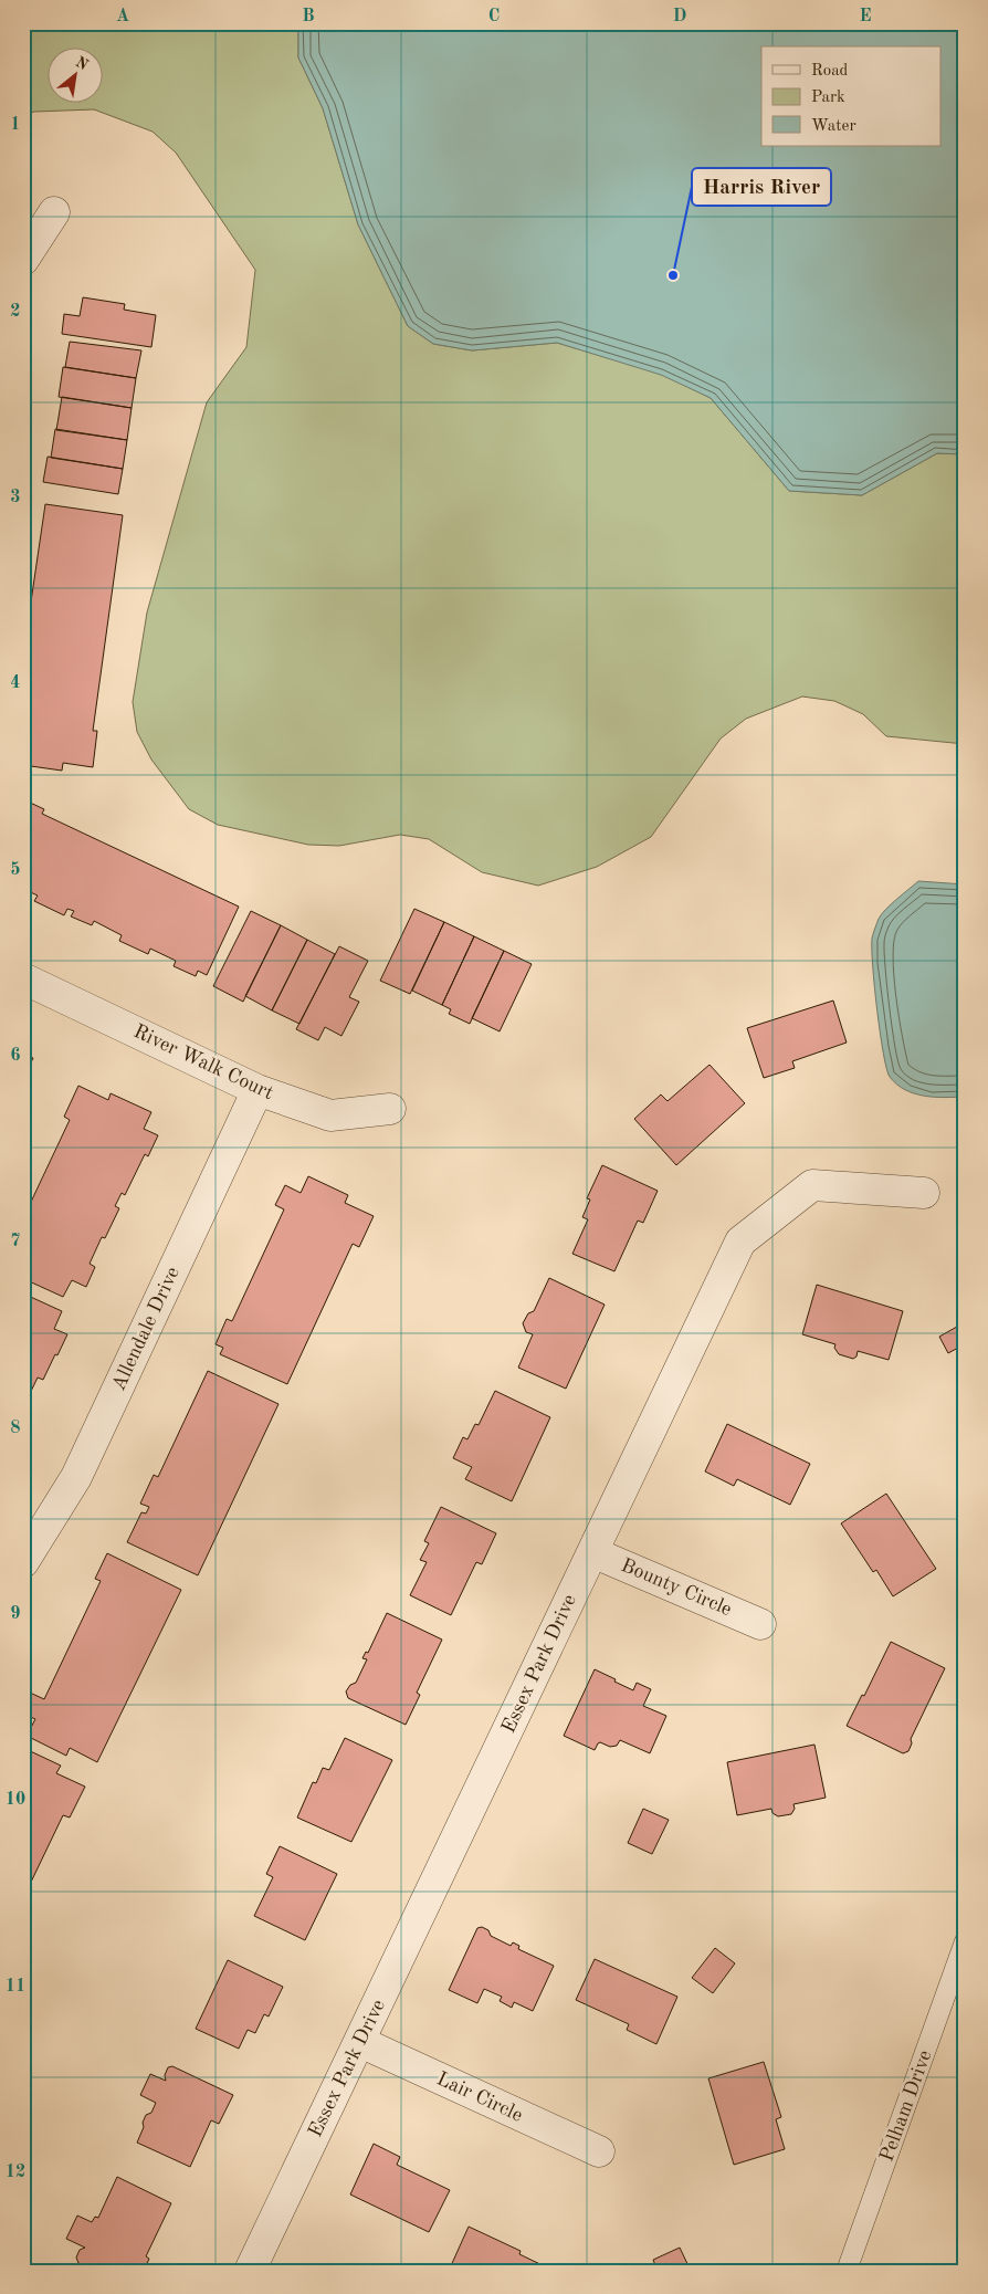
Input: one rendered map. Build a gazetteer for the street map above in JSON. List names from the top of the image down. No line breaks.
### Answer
{"streets":{"street":["River Walk Court","Allendale Drive","Bounty Circle","Essex Park Drive","Lair Circle"],"lane":["Pelham Drive"]},"crossings":[["River Walk Court","Allendale Drive"],["Bounty Circle","Essex Park Drive"],["Essex Park Drive","Lair Circle"]],"places":["Harris River"],"legend":["Road","Park","Water"],"north":"top right","grid":{"columns":["A","B","C","D","E"],"rows":["1","2","3","4","5","6","7","8","9","10","11","12"]}}
